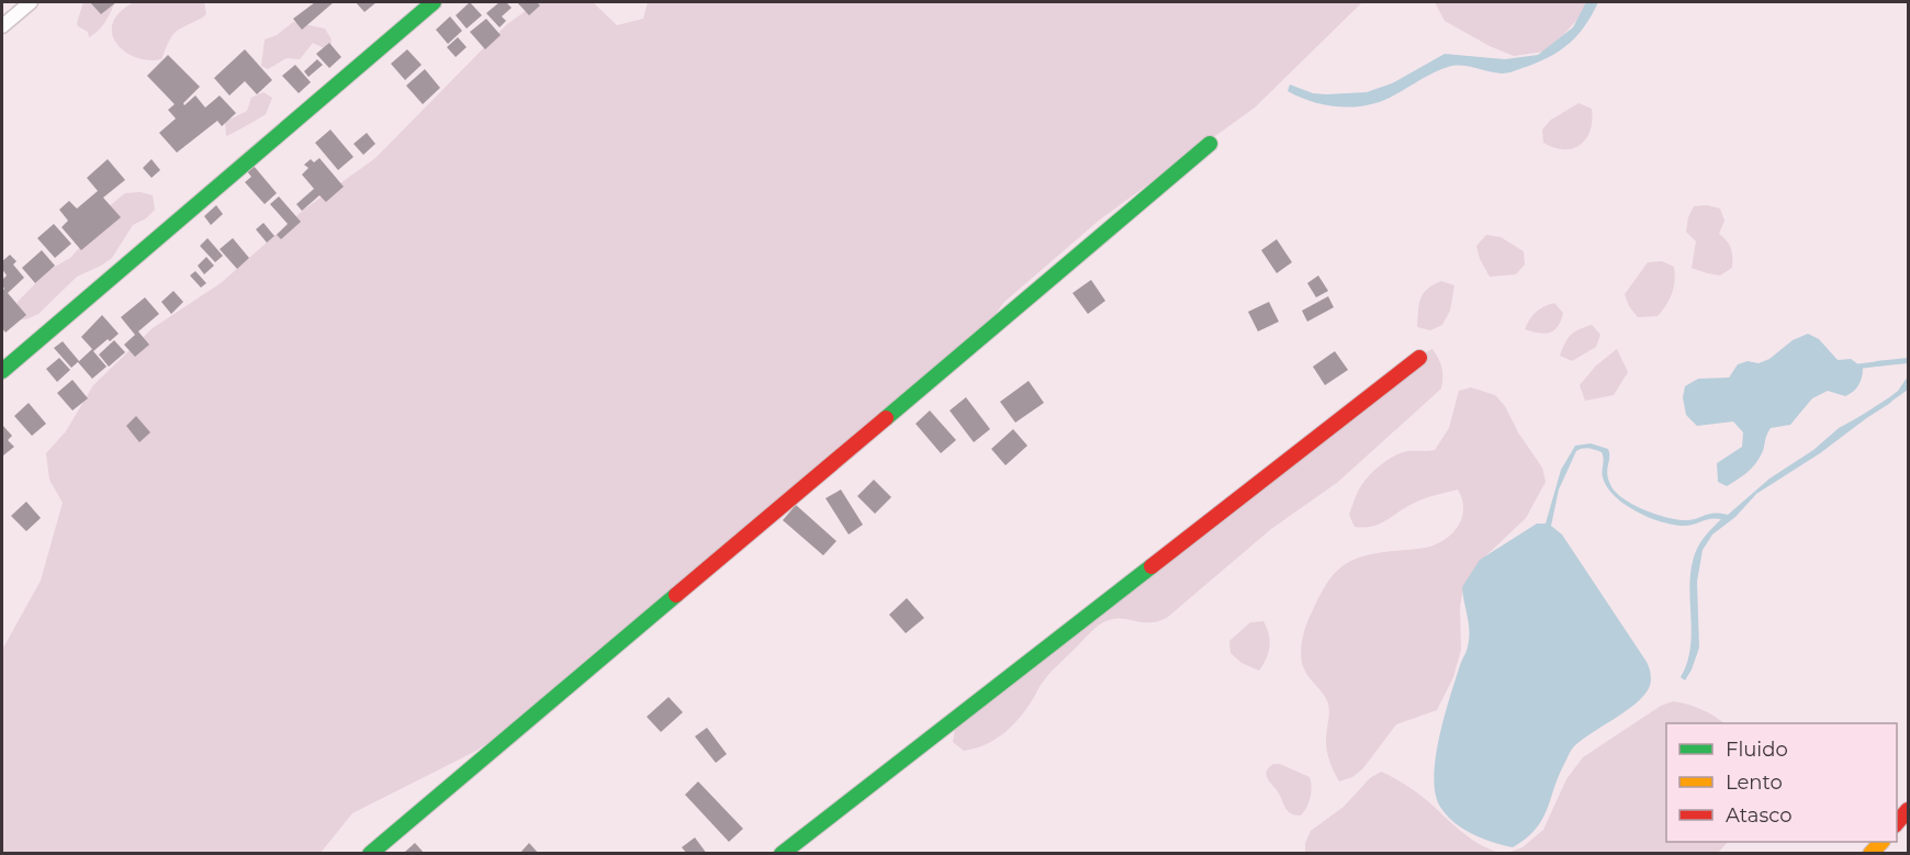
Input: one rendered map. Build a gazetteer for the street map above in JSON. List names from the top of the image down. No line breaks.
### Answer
{"legend":["Fluido","Lento","Atasco"]}
